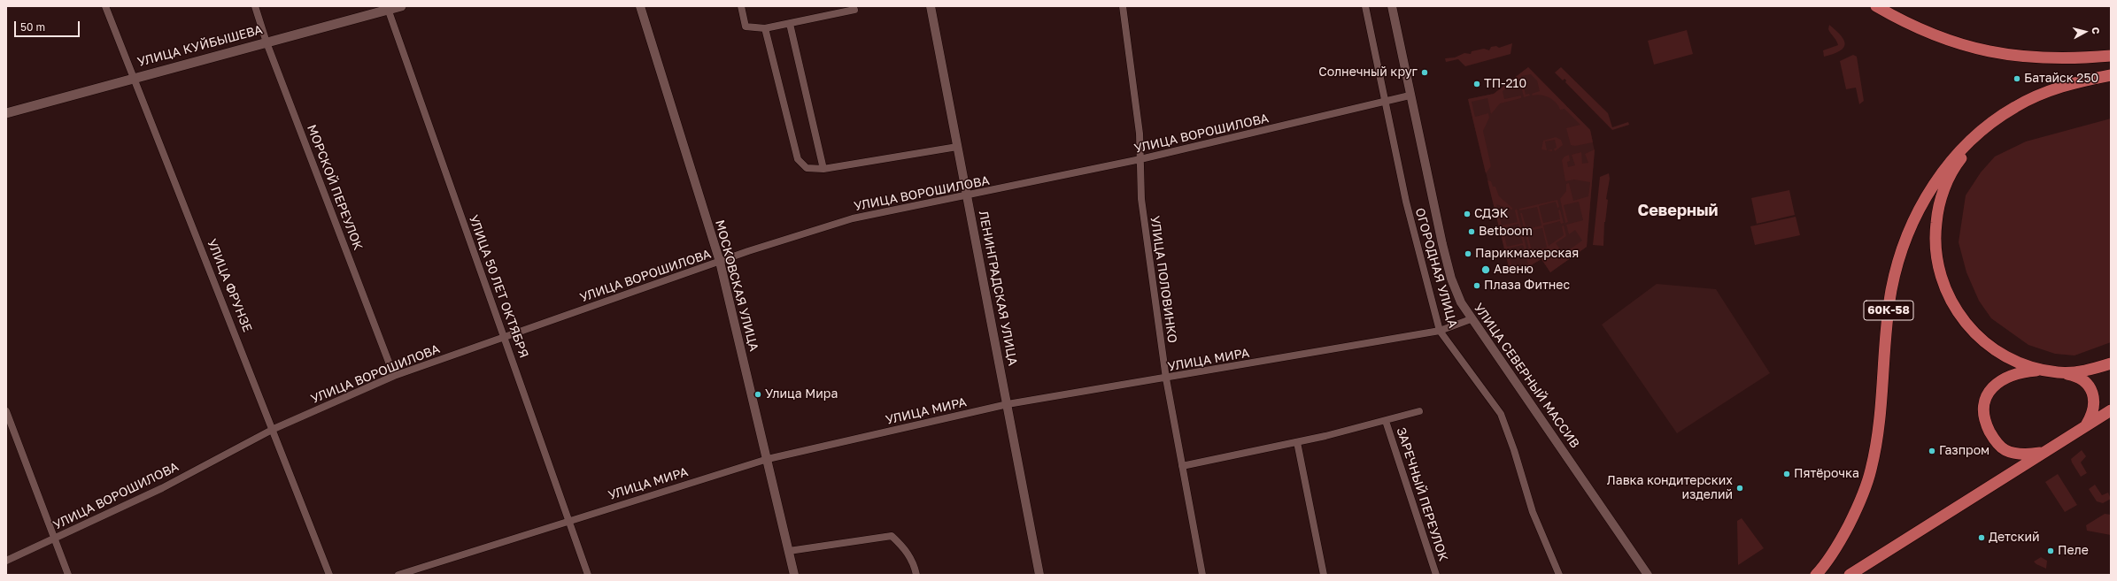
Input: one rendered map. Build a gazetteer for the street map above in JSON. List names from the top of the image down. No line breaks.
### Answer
{"streets":{"highway":["60К-58"],"main road":["УЛИЦА КУЙБЫШЕВА"],"street":["УЛИЦА ВОРОШИЛОВА","МОРСКОЙ ПЕРЕУЛОК","ОГОРОДНАЯ УЛИЦА","УЛИЦА ПОЛОВИНКО","УЛИЦА ФРУНЗЕ","МОСКОВСКАЯ УЛИЦА","УЛИЦА 50 ЛЕТ ОКТЯБРЯ","ЛЕНИНГРАДСКАЯ УЛИЦА","УЛИЦА МИРА","УЛИЦА СЕВЕРНЫЙ МАССИВ","ЗАРЕЧНЫЙ ПЕРЕУЛОК"]},"crossings":[["УЛИЦА КУЙБЫШЕВА","МОРСКОЙ ПЕРЕУЛОК"],["УЛИЦА КУЙБЫШЕВА","УЛИЦА ФРУНЗЕ"],["УЛИЦА КУЙБЫШЕВА","УЛИЦА 50 ЛЕТ ОКТЯБРЯ"],["УЛИЦА ВОРОШИЛОВА","МОРСКОЙ ПЕРЕУЛОК"],["УЛИЦА ВОРОШИЛОВА","ОГОРОДНАЯ УЛИЦА"],["УЛИЦА ВОРОШИЛОВА","УЛИЦА ПОЛОВИНКО"],["УЛИЦА ВОРОШИЛОВА","УЛИЦА ФРУНЗЕ"],["УЛИЦА ВОРОШИЛОВА","МОСКОВСКАЯ УЛИЦА"],["УЛИЦА ВОРОШИЛОВА","УЛИЦА 50 ЛЕТ ОКТЯБРЯ"],["УЛИЦА ВОРОШИЛОВА","ЛЕНИНГРАДСКАЯ УЛИЦА"],["УЛИЦА ВОРОШИЛОВА","УЛИЦА СЕВЕРНЫЙ МАССИВ"],["ОГОРОДНАЯ УЛИЦА","УЛИЦА МИРА"],["УЛИЦА ПОЛОВИНКО","УЛИЦА МИРА"],["УЛИЦА ПОЛОВИНКО","ЗАРЕЧНЫЙ ПЕРЕУЛОК"],["МОСКОВСКАЯ УЛИЦА","УЛИЦА МИРА"],["УЛИЦА 50 ЛЕТ ОКТЯБРЯ","УЛИЦА МИРА"],["ЛЕНИНГРАДСКАЯ УЛИЦА","УЛИЦА МИРА"],["УЛИЦА МИРА","УЛИЦА СЕВЕРНЫЙ МАССИВ"]],"districts":["Северный"],"places":["Солнечный круг","Батайск 250","ТП-210","СДЭК","Betboom","Парикмахерская","Авеню","Плаза Фитнес","Улица Мира","Газпром","Пятёрочка","Лавка кондитерских изделий","Детский","Пеле"],"scale_bar":"50 m","north":"right"}
